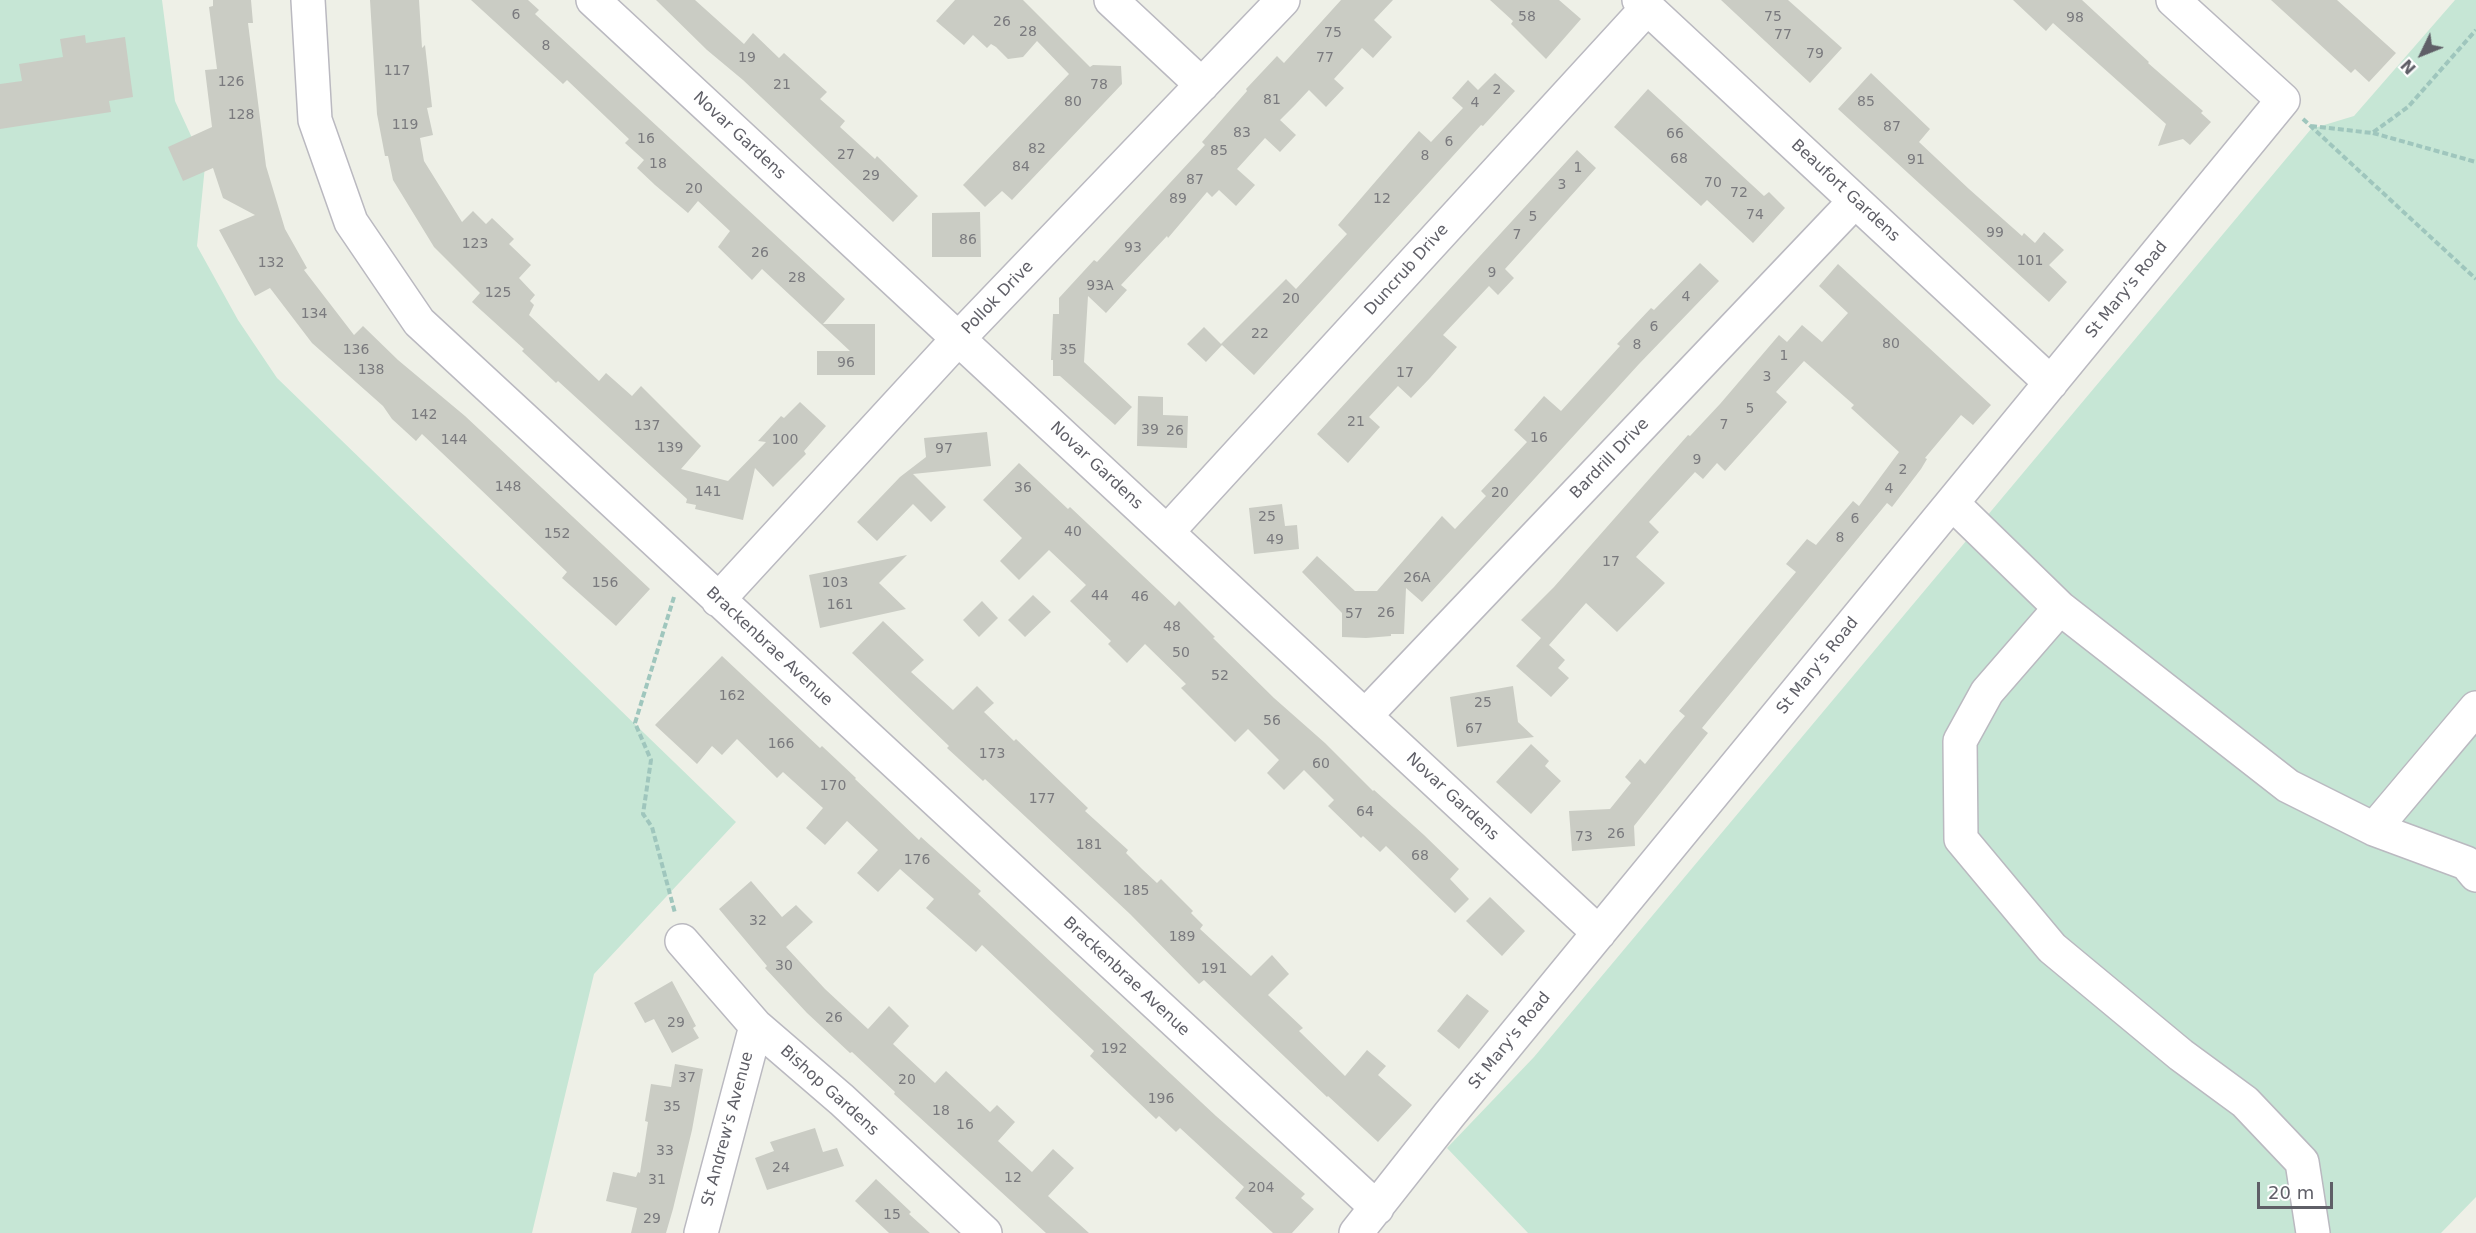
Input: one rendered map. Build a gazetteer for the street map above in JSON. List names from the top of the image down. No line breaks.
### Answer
{"streets":{"street":["Novar Gardens","Beaufort Gardens","Duncrub Drive","St Mary's Road","Pollok Drive","Bardrill Drive","Brackenbrae Avenue","Bishop Gardens","St Andrew's Avenue"]},"crossings":[["Novar Gardens","Duncrub Drive"],["Novar Gardens","St Mary's Road"],["Novar Gardens","Pollok Drive"],["Novar Gardens","Bardrill Drive"],["Beaufort Gardens","Duncrub Drive"],["Beaufort Gardens","St Mary's Road"],["Beaufort Gardens","Bardrill Drive"],["St Mary's Road","Brackenbrae Avenue"],["Pollok Drive","Brackenbrae Avenue"],["Bishop Gardens","St Andrew's Avenue"]],"house_numbers":["6","58","75","98","26","28","75","77","8","79","19","77","117","126","21","78","2","81","80","85","4","128","119","87","83","66","16","6","82","85","27","8","68","91","18","84","1","29","87","70","3","20","72","89","12","74","5","99","7","86","123","93","26","101","132","9","28","93A","125","4","20","134","6","22","80","8","136","35","1","96","138","17","3","5","142","21","7","137","39","26","16","144","100","139","97","9","2","148","36","4","141","20","25","6","40","152","8","49","17","26A","156","103","44","46","161","26","57","48","50","52","162","25","56","67","166","173","60","170","177","64","26","73","181","68","176","185","32","189","30","191","26","29","192","37","20","196","35","18","16","33","24","12","31","204","15","29"],"scale_bar":"20 m","north":"bottom left"}
